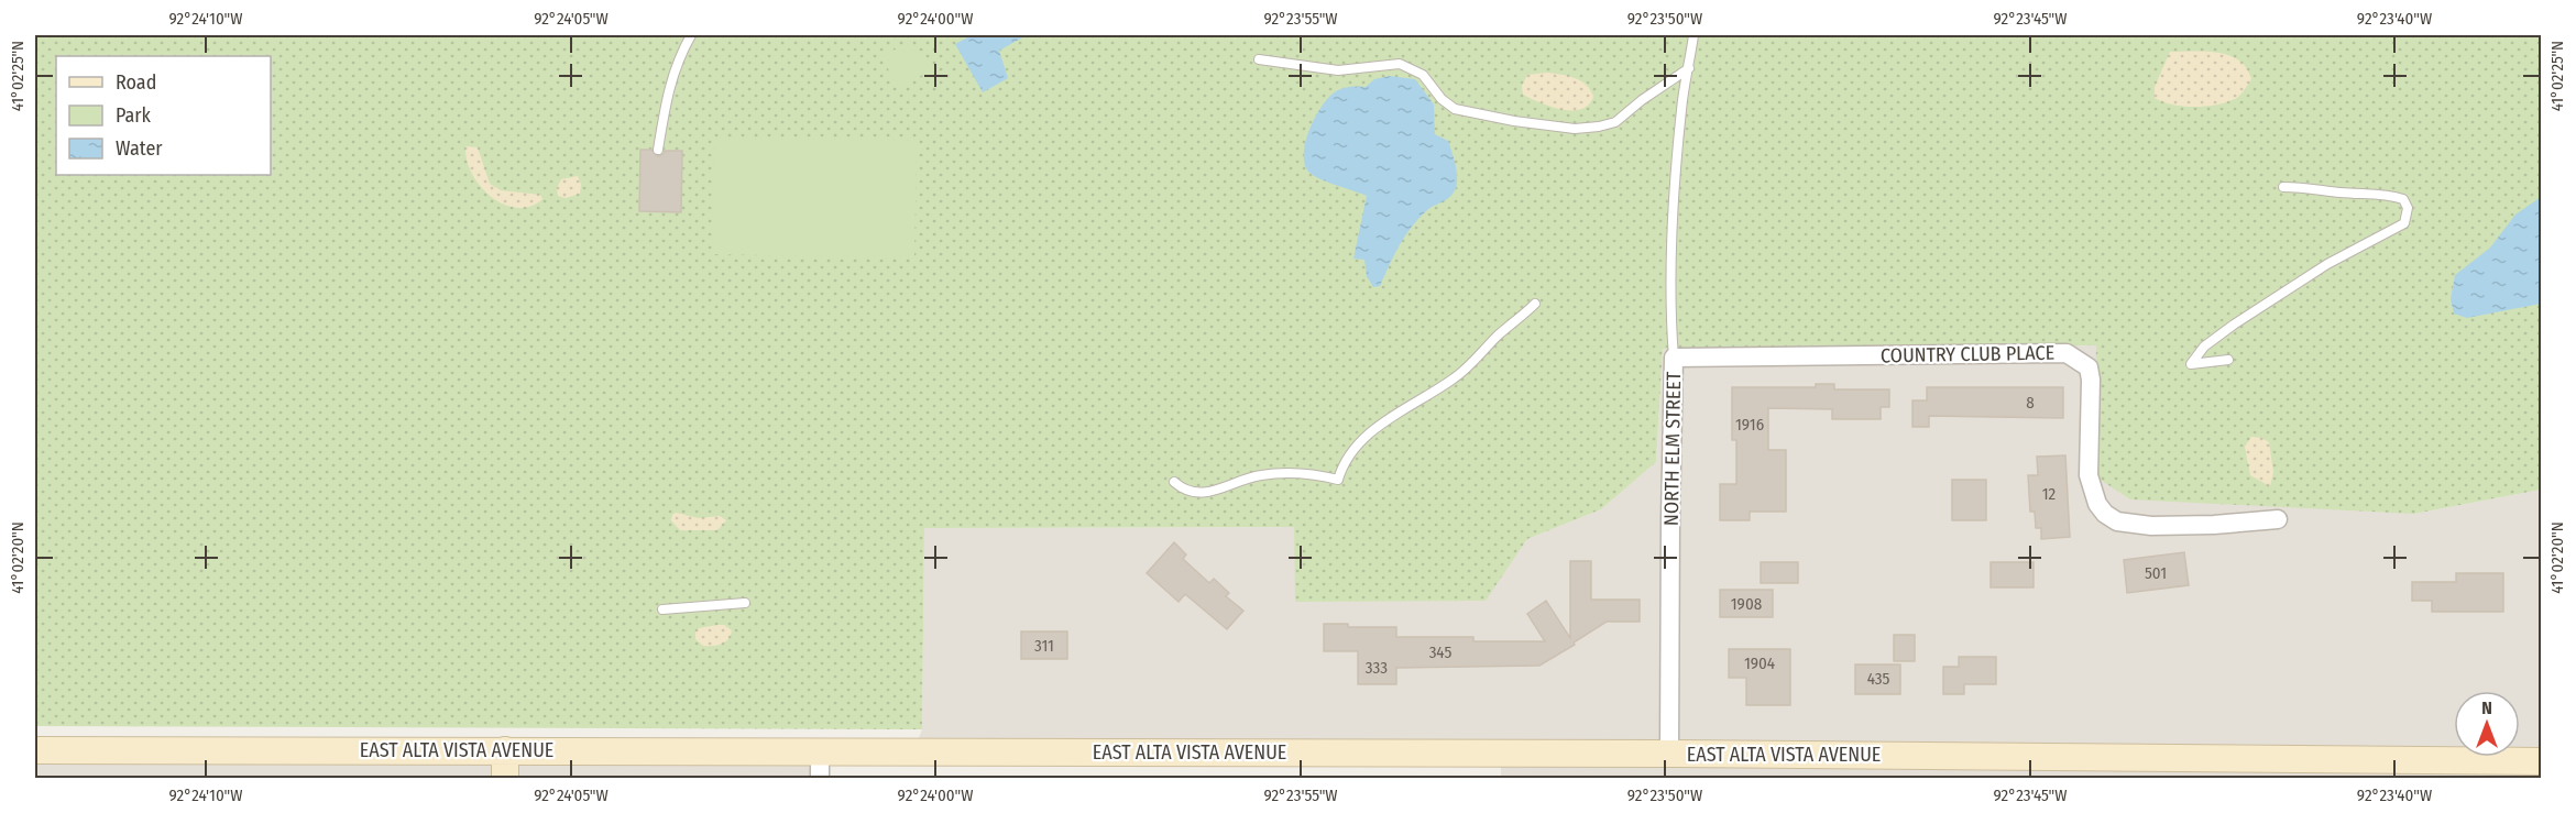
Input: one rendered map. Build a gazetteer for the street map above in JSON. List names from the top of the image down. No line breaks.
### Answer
{"streets":{"main road":["EAST ALTA VISTA AVENUE"],"street":["COUNTRY CLUB PLACE","NORTH ELM STREET"]},"crossings":[["COUNTRY CLUB PLACE","NORTH ELM STREET"],["NORTH ELM STREET","EAST ALTA VISTA AVENUE"]],"house_numbers":["8","1916","12","501","1908","311","345","1904","333","435"],"legend":["Road","Park","Water"],"north":"top","coordinates":["92°24'10\"W","92°24'05\"W","92°24'00\"W","92°23'55\"W","92°23'50\"W","92°23'45\"W","92°23'40\"W","41°02'25\"N","41°02'20\"N"]}
